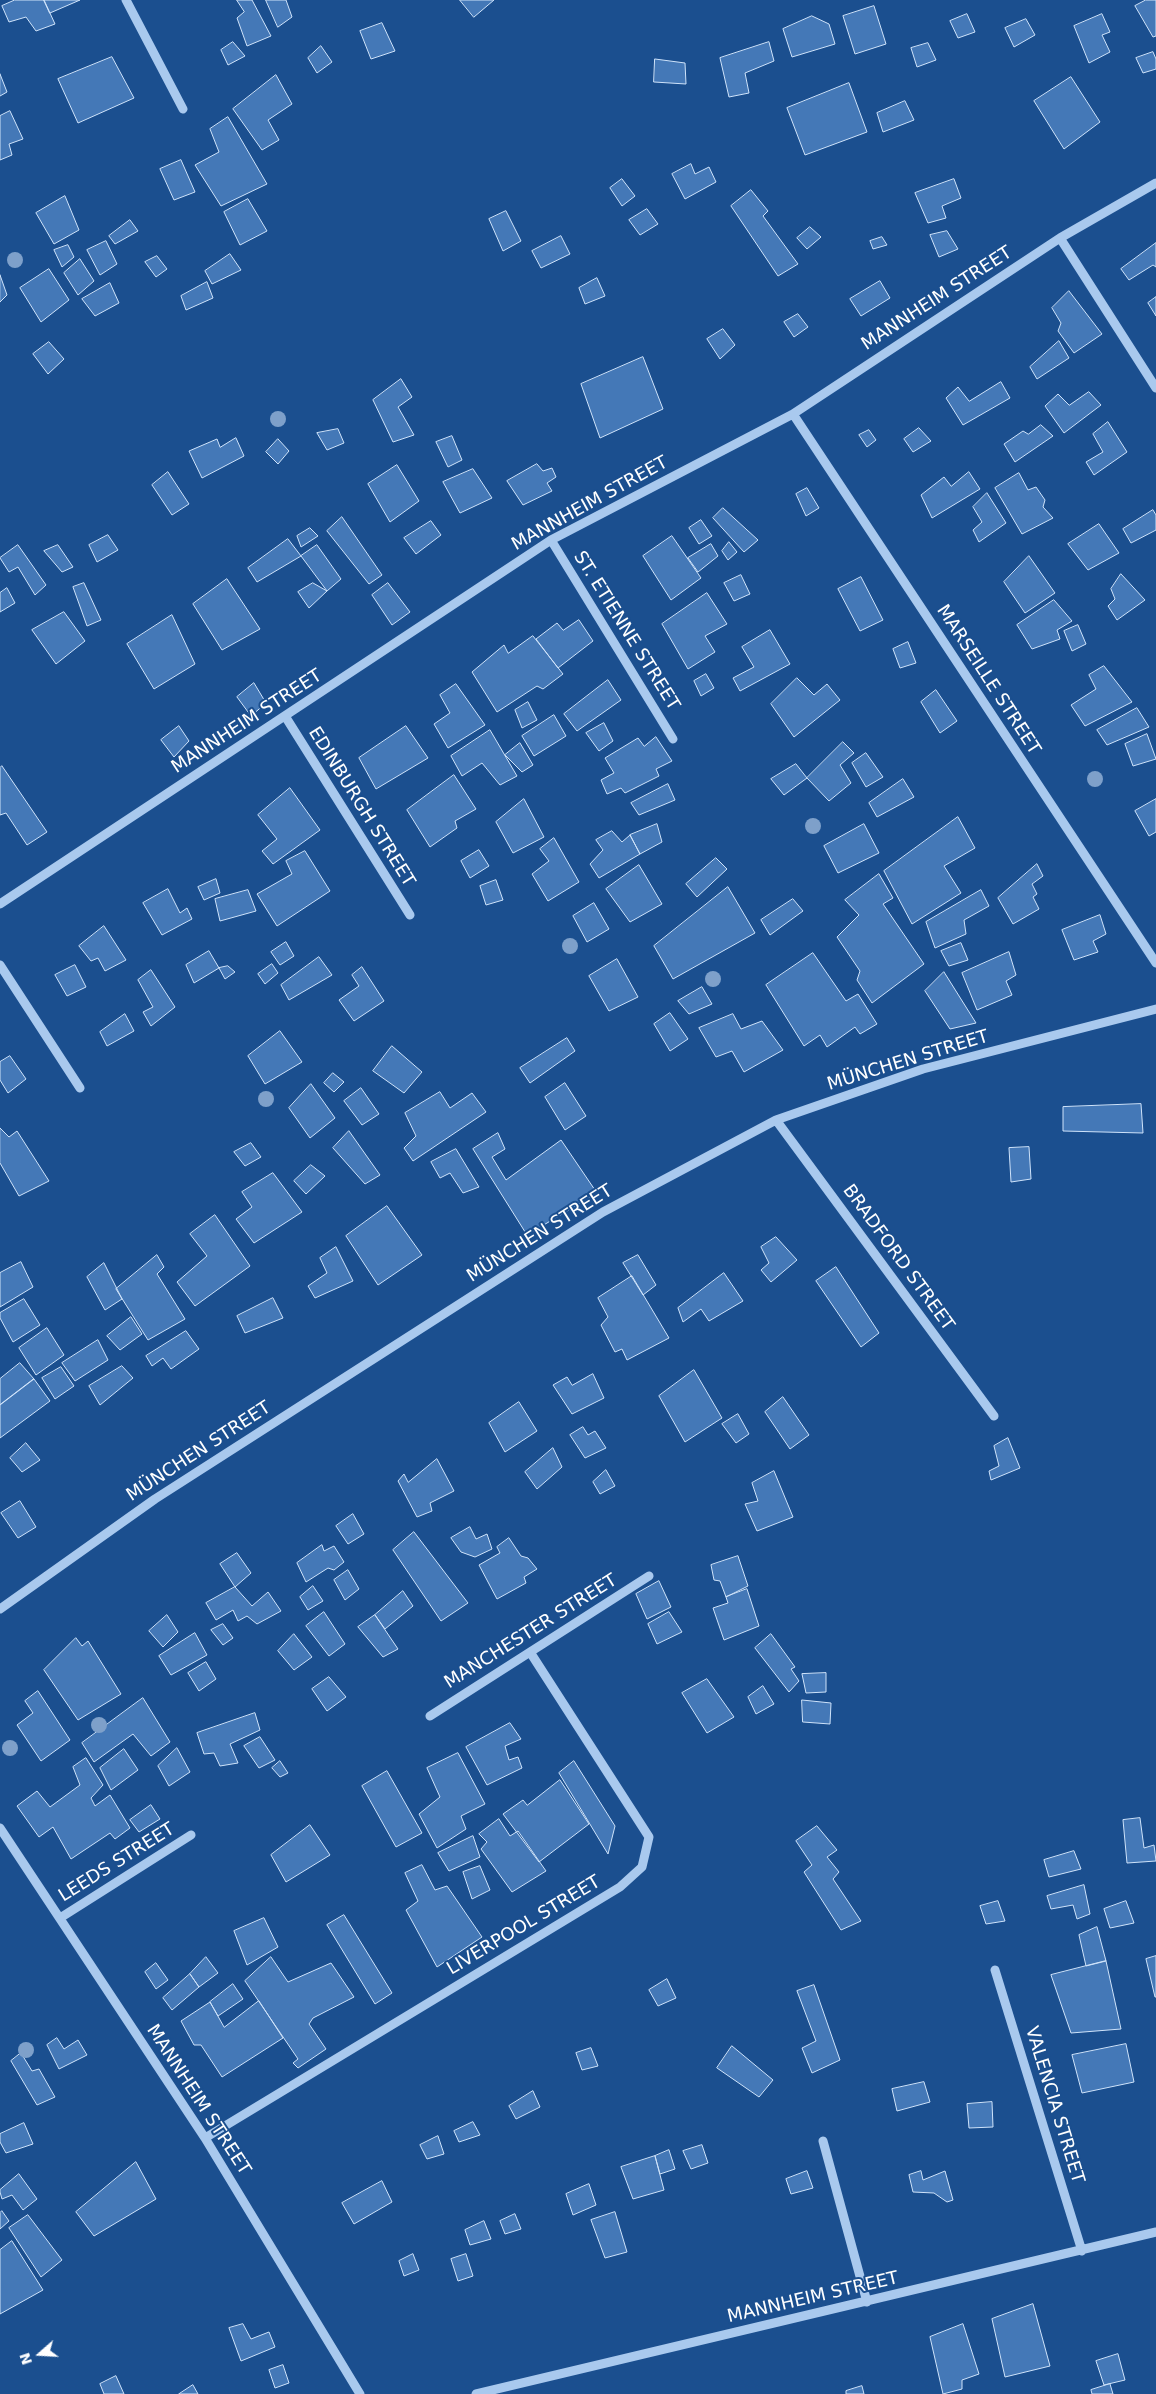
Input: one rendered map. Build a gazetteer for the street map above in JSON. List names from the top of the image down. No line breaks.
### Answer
{"streets":{"street":["MANNHEIM STREET","ST. ETIENNE STREET","MARSEILLE STREET","EDINBURGH STREET","MÜNCHEN STREET","BRADFORD STREET","MANCHESTER STREET","LEEDS STREET","LIVERPOOL STREET","VALENCIA STREET"]},"crossings":[["MANNHEIM STREET","ST. ETIENNE STREET"],["MANNHEIM STREET","MARSEILLE STREET"],["MANNHEIM STREET","EDINBURGH STREET"],["MANNHEIM STREET","LEEDS STREET"],["MANNHEIM STREET","LIVERPOOL STREET"],["MANNHEIM STREET","VALENCIA STREET"],["MÜNCHEN STREET","BRADFORD STREET"],["MANCHESTER STREET","LIVERPOOL STREET"]],"north":"left"}
